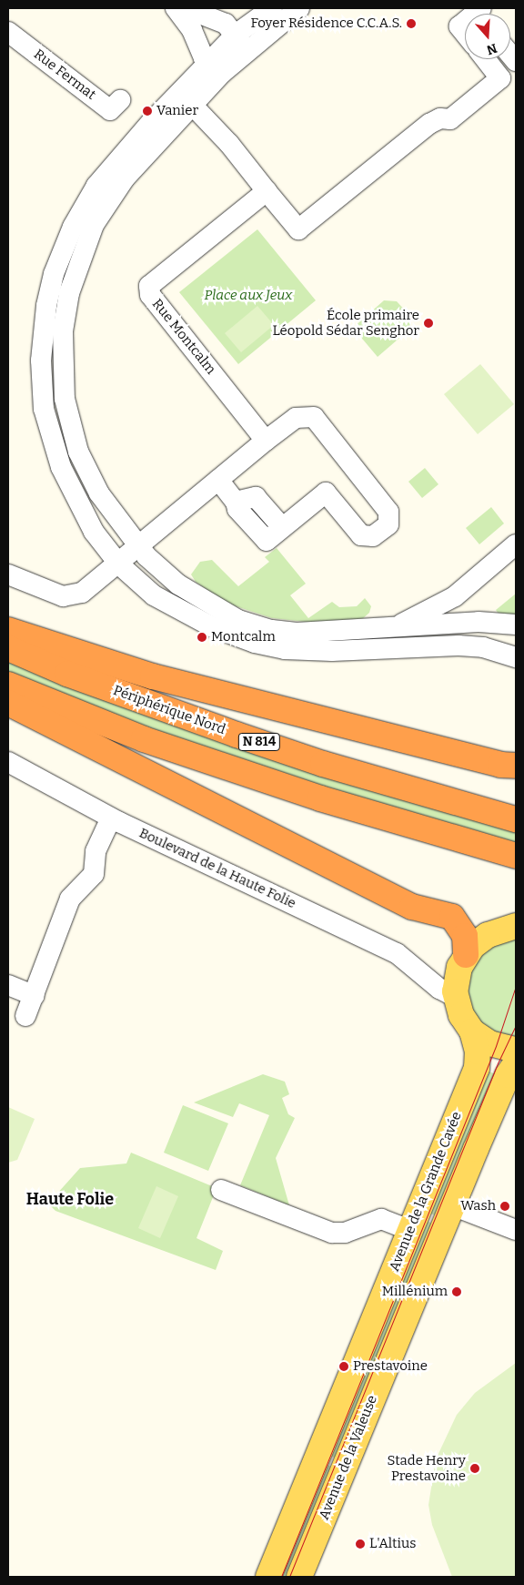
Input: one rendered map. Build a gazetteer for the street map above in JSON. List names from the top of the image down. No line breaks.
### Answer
{"streets":{"highway":["Périphérique Nord","N 814"],"main road":["Avenue de la Grande Cavée","Avenue de la Valeuse"],"street":["Rue Fermat","Rue Montcalm","Boulevard de la Haute Folie"]},"districts":["Haute Folie"],"parks":["Place aux Jeux"],"places":["Foyer Résidence C.C.A.S.","Vanier","École primaire Léopold Sédar Senghor","Montcalm","Wash","Millénium","Prestavoine","Stade Henry Prestavoine","L'Altius"],"north":"bottom"}
